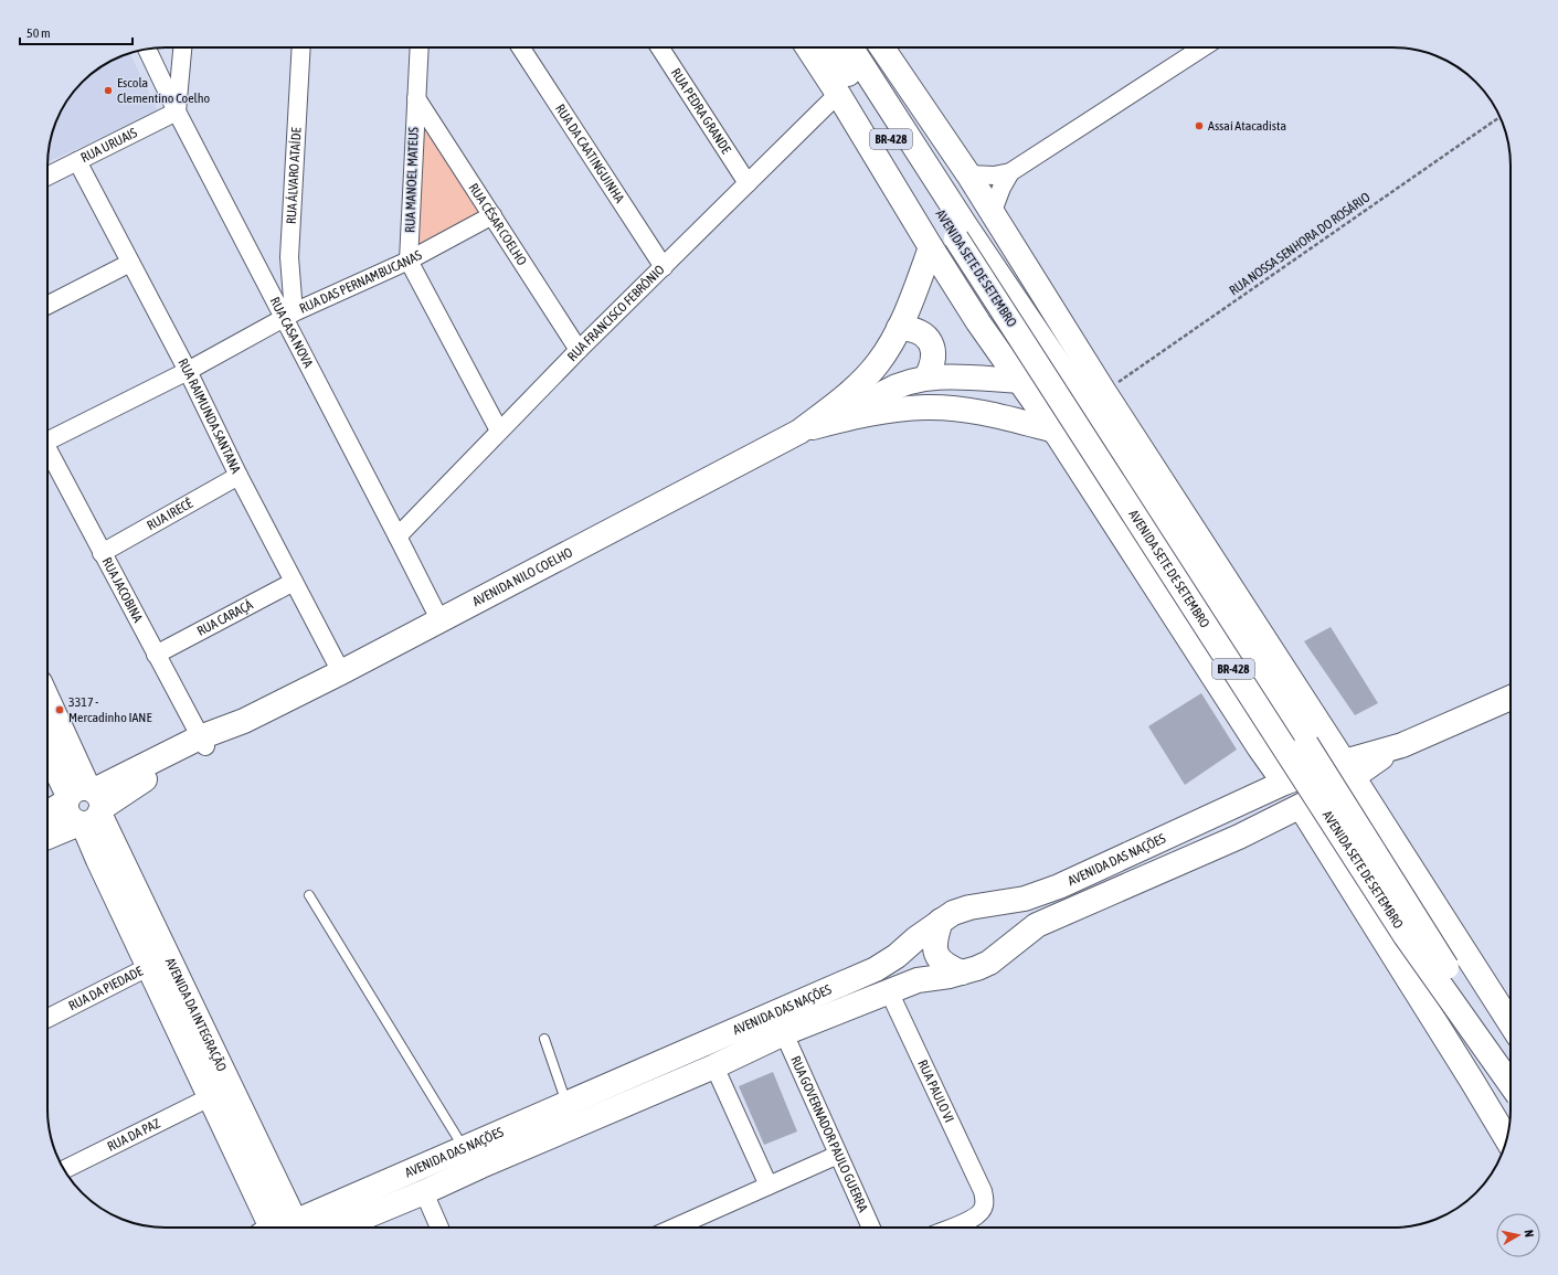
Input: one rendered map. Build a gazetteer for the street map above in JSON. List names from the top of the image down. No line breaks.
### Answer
{"streets":{"main road":["BR-428","AVENIDA SETE DE SETEMBRO","AVENIDA NILO COELHO","AVENIDA DAS NAÇÕES","AVENIDA DA INTEGRAÇÃO"],"street":["RUA PEDRA GRANDE","RUA URUAIS","RUA DA CAATINGUINHA","RUA ÁLVARO ATAÍDE","RUA MANOEL MATEUS","RUA CÉSAR COELHO","RUA DAS PERNAMBUCANAS","RUA FRANCISCO FEBRÔNIO","RUA CASA NOVA","RUA RAIMUNDA SANTANA","RUA IRECÊ","RUA JACOBINA","RUA CARAÇÁ","RUA DA PIEDADE","RUA PAULO VI","RUA GOVERNADOR PAULO GUERRA","RUA DA PAZ"],"path":["RUA NOSSA SENHORA DO ROSÁRIO"]},"crossings":[["RUA PEDRA GRANDE","RUA FRANCISCO FEBRÔNIO"],["RUA URUAIS","RUA CASA NOVA"],["RUA URUAIS","RUA RAIMUNDA SANTANA"],["RUA DA CAATINGUINHA","RUA FRANCISCO FEBRÔNIO"],["RUA ÁLVARO ATAÍDE","RUA DAS PERNAMBUCANAS"],["RUA ÁLVARO ATAÍDE","RUA CASA NOVA"],["RUA MANOEL MATEUS","RUA CÉSAR COELHO"],["RUA MANOEL MATEUS","RUA DAS PERNAMBUCANAS"],["RUA CÉSAR COELHO","RUA DAS PERNAMBUCANAS"],["RUA CÉSAR COELHO","RUA FRANCISCO FEBRÔNIO"],["AVENIDA SETE DE SETEMBRO","RUA FRANCISCO FEBRÔNIO"],["AVENIDA SETE DE SETEMBRO","AVENIDA DAS NAÇÕES"],["RUA DAS PERNAMBUCANAS","RUA CASA NOVA"],["RUA DAS PERNAMBUCANAS","RUA RAIMUNDA SANTANA"],["RUA FRANCISCO FEBRÔNIO","RUA CASA NOVA"],["RUA CASA NOVA","AVENIDA NILO COELHO"],["RUA RAIMUNDA SANTANA","RUA IRECÊ"],["RUA RAIMUNDA SANTANA","AVENIDA NILO COELHO"],["RUA RAIMUNDA SANTANA","RUA CARAÇÁ"],["RUA IRECÊ","RUA JACOBINA"],["AVENIDA NILO COELHO","RUA JACOBINA"],["AVENIDA NILO COELHO","AVENIDA DA INTEGRAÇÃO"],["RUA JACOBINA","RUA CARAÇÁ"],["AVENIDA DAS NAÇÕES","AVENIDA DA INTEGRAÇÃO"],["AVENIDA DAS NAÇÕES","RUA PAULO VI"],["AVENIDA DAS NAÇÕES","RUA GOVERNADOR PAULO GUERRA"],["RUA DA PIEDADE","AVENIDA DA INTEGRAÇÃO"],["AVENIDA DA INTEGRAÇÃO","RUA DA PAZ"]],"places":["Escola Clementino Coelho","Assaí Atacadista","3317 - Mercadinho IANE"],"scale_bar":"50 m","north":"right"}
